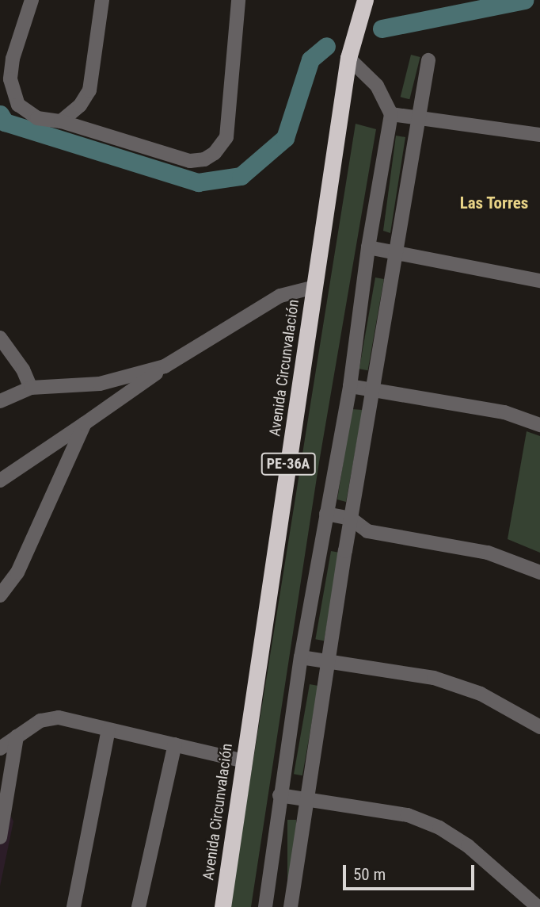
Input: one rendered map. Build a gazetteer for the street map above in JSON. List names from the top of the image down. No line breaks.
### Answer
{"streets":{"highway":["Avenida Circunvalación","PE-36A"]},"districts":["Las Torres"],"scale_bar":"50 m"}
